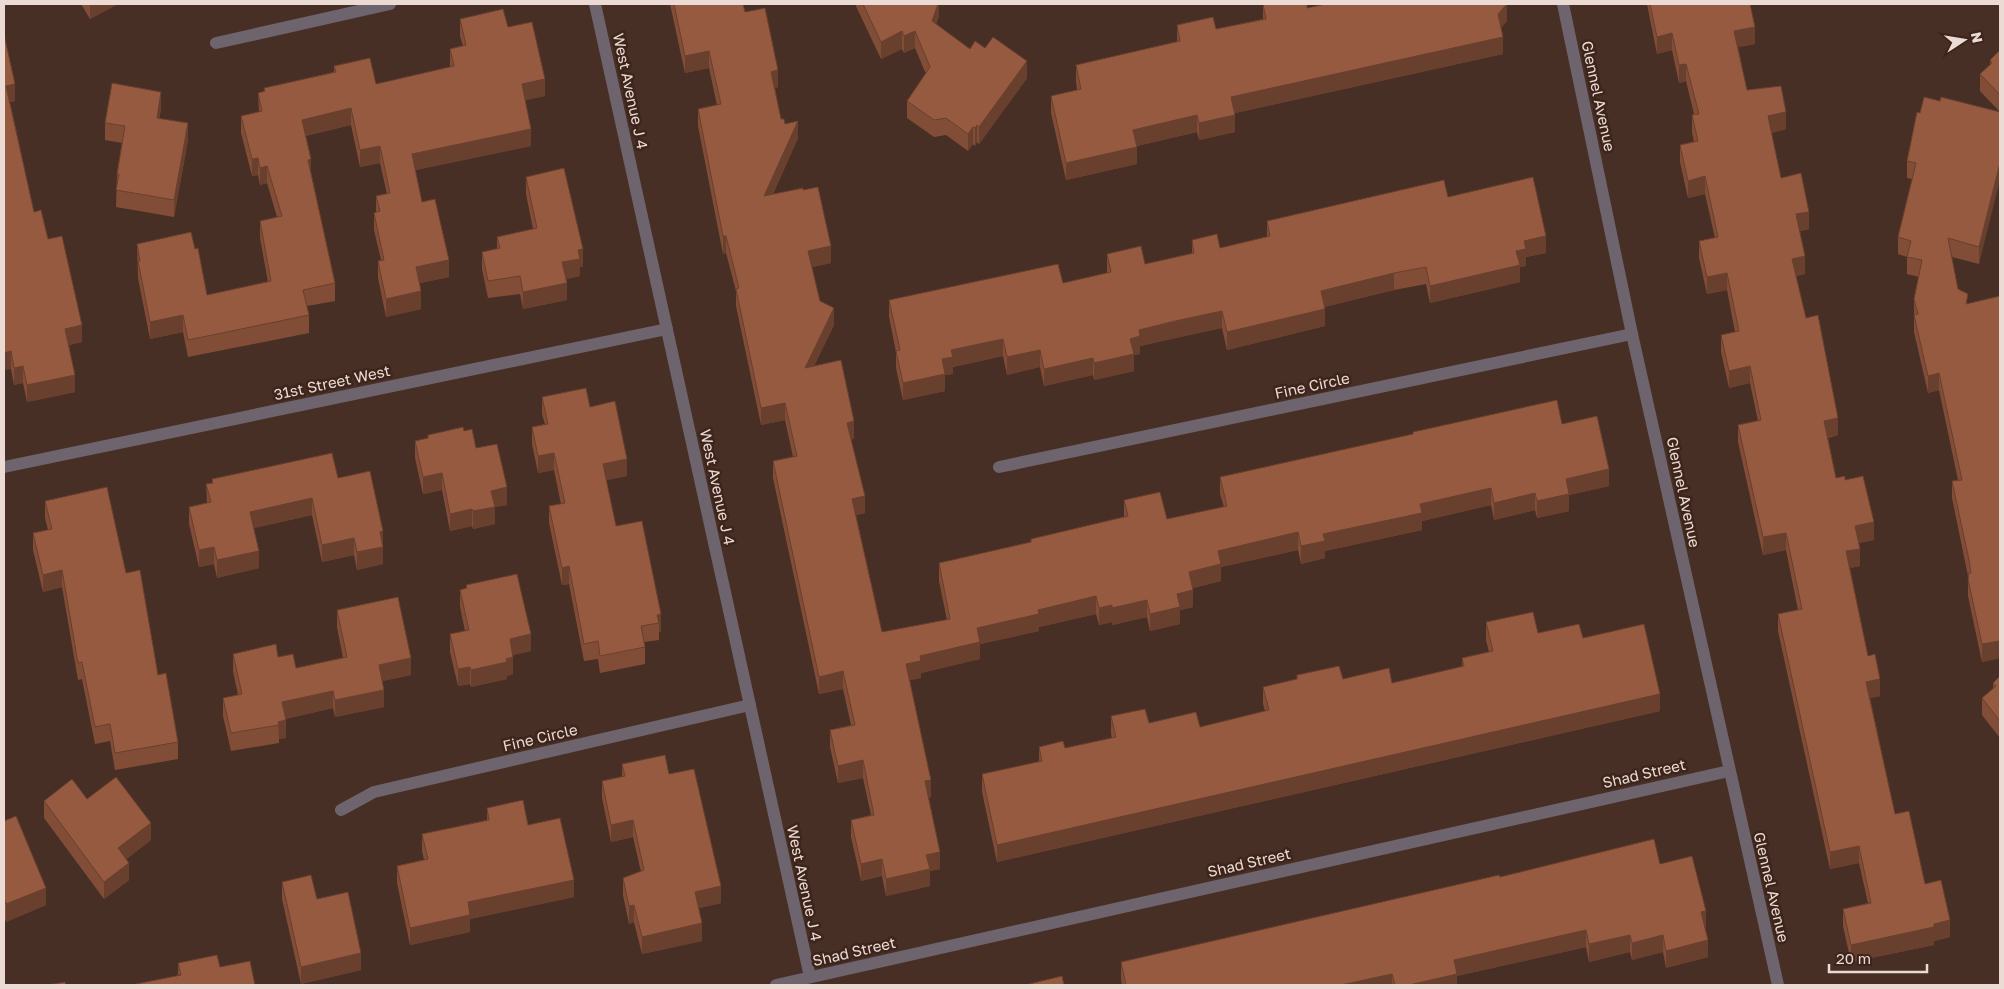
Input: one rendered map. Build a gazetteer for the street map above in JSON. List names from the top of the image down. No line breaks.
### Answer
{"streets":{"street":["West Avenue J 4","Glennel Avenue","31st Street West","Fine Circle","Shad Street"]},"crossings":[["West Avenue J 4","31st Street West"],["West Avenue J 4","Fine Circle"],["West Avenue J 4","Shad Street"],["Glennel Avenue","Fine Circle"],["Glennel Avenue","Shad Street"]],"scale_bar":"20 m","north":"right"}
